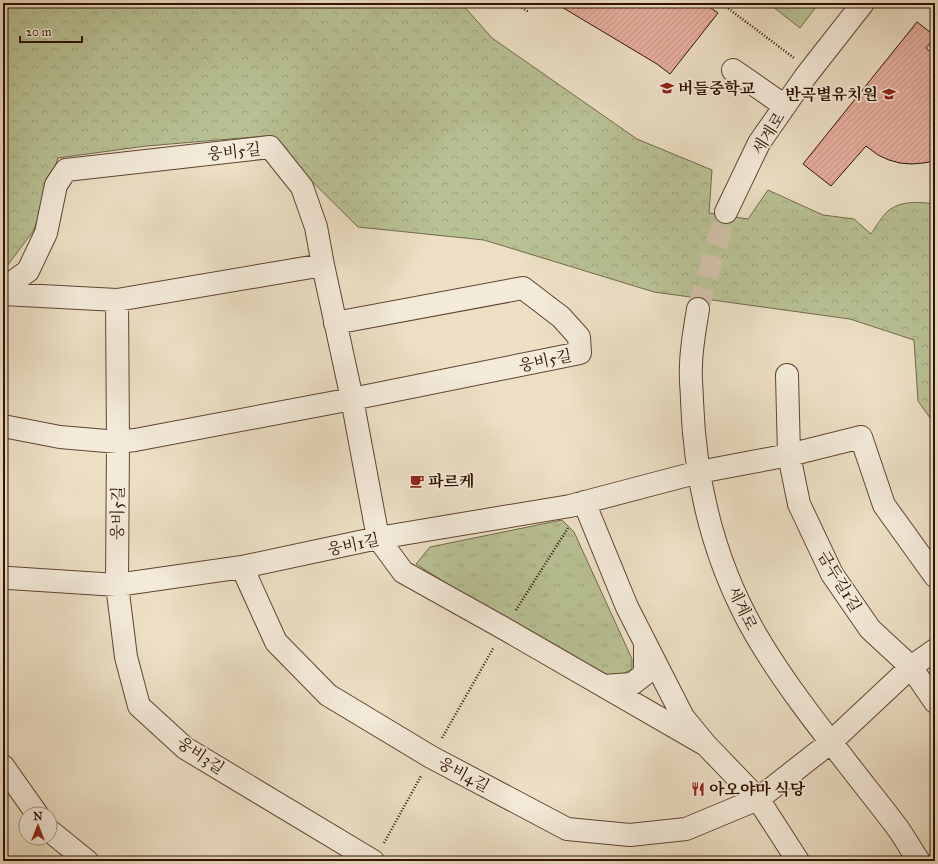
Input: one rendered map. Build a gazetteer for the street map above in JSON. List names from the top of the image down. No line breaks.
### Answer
{"streets":{"street":["세계로","웅비5길","웅비1길","금두길1길","웅비3길","웅비4길"]},"crossings":[["세계로","웅비1길"],["세계로","웅비4길"],["웅비5길","웅비1길"],["웅비5길","웅비3길"],["웅비1길","웅비3길"],["웅비1길","웅비4길"]],"places":{"school or university":["버들중학교","반곡별유치원"],"cafe":["파르케"],"restaurant":["아오야마 식당"]},"scale_bar":"20 m","north":"top"}
